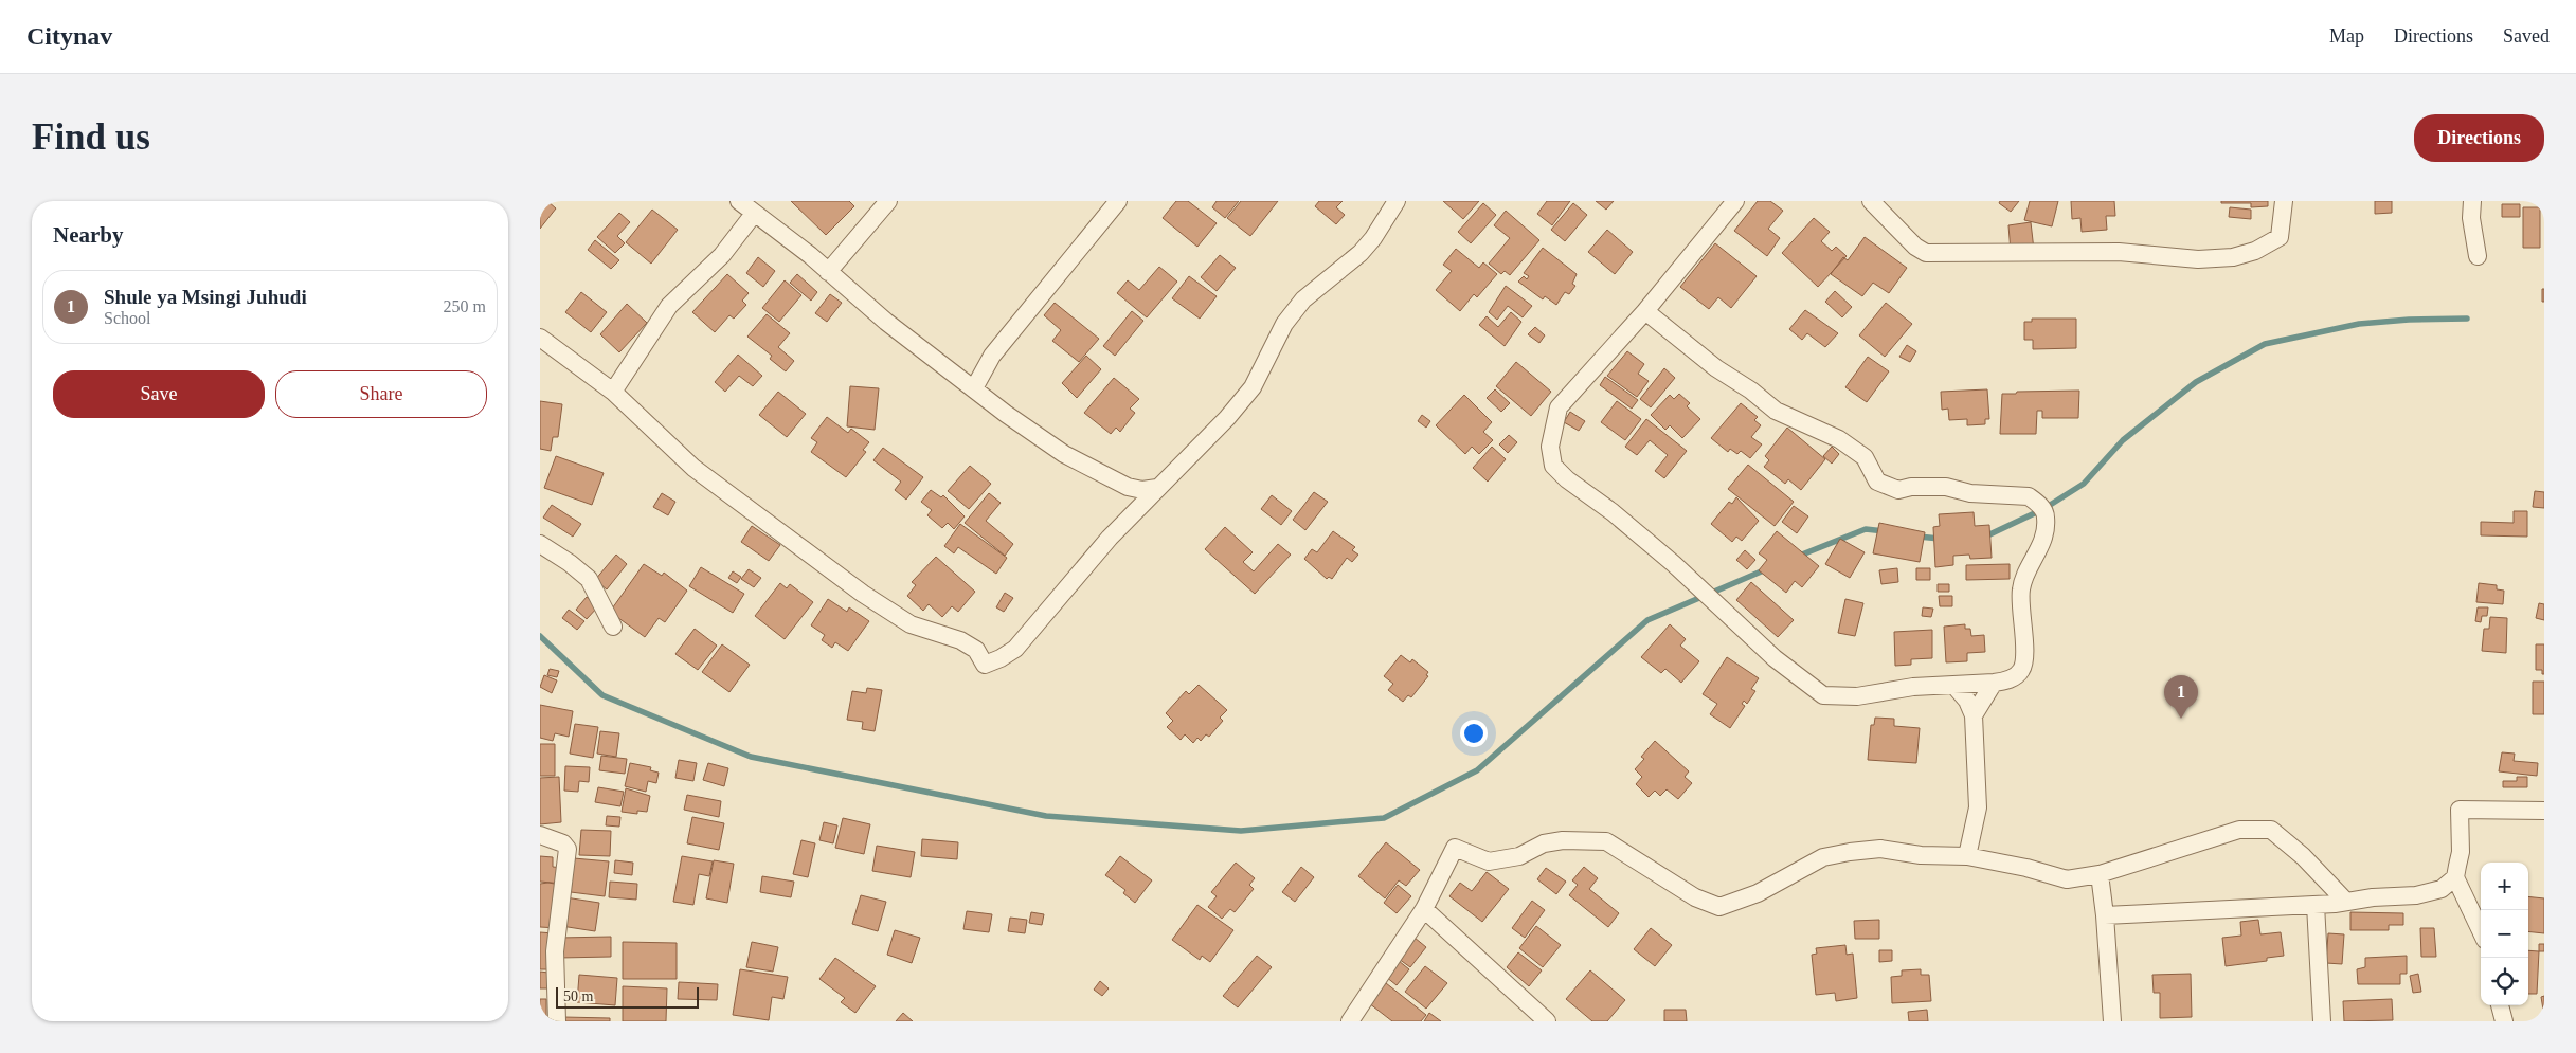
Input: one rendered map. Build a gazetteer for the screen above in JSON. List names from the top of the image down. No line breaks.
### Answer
{"scale_bar":"50 m","page":{"header":"Citynav","nav":["Map","Directions","Saved"],"buttons":["Directions",["Save","Share"]],"title":"Find us","heading":"Nearby","list":[{"mark":"1","name":"Shule ya Msingi Juhudi","note":"School","value":"250 m"}],"pins":"1","map_buttons":["+","−"],"scale":"50 m"}}
